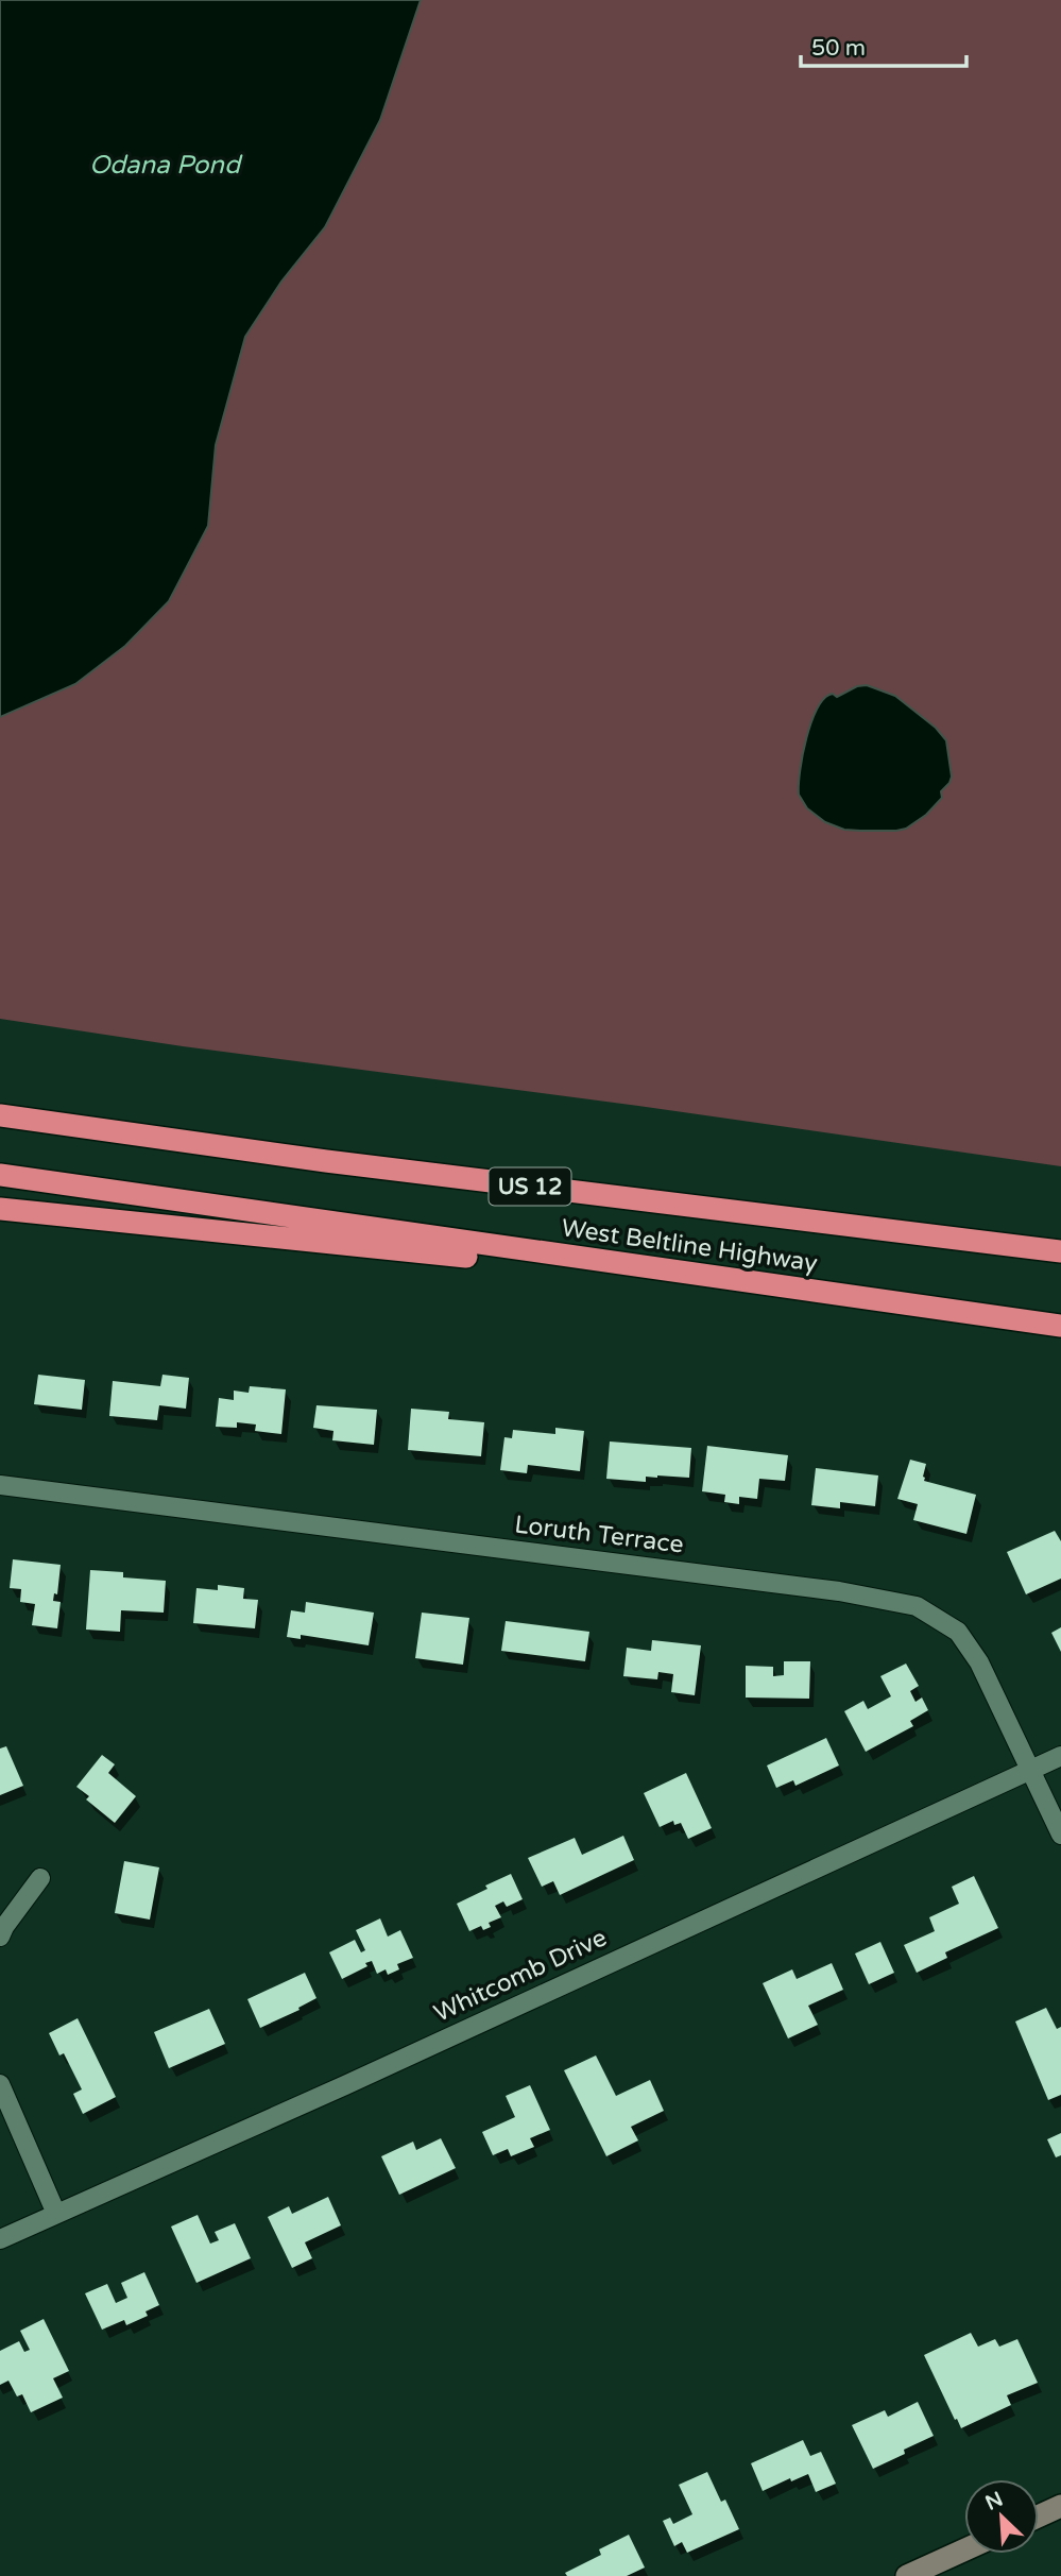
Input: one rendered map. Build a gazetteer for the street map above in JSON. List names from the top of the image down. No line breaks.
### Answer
{"streets":{"highway":["US 12","West Beltline Highway"],"street":["Loruth Terrace","Whitcomb Drive"]},"crossings":[["Loruth Terrace","Whitcomb Drive"]],"water":["Odana Pond"],"scale_bar":"50 m","north":"top left"}
